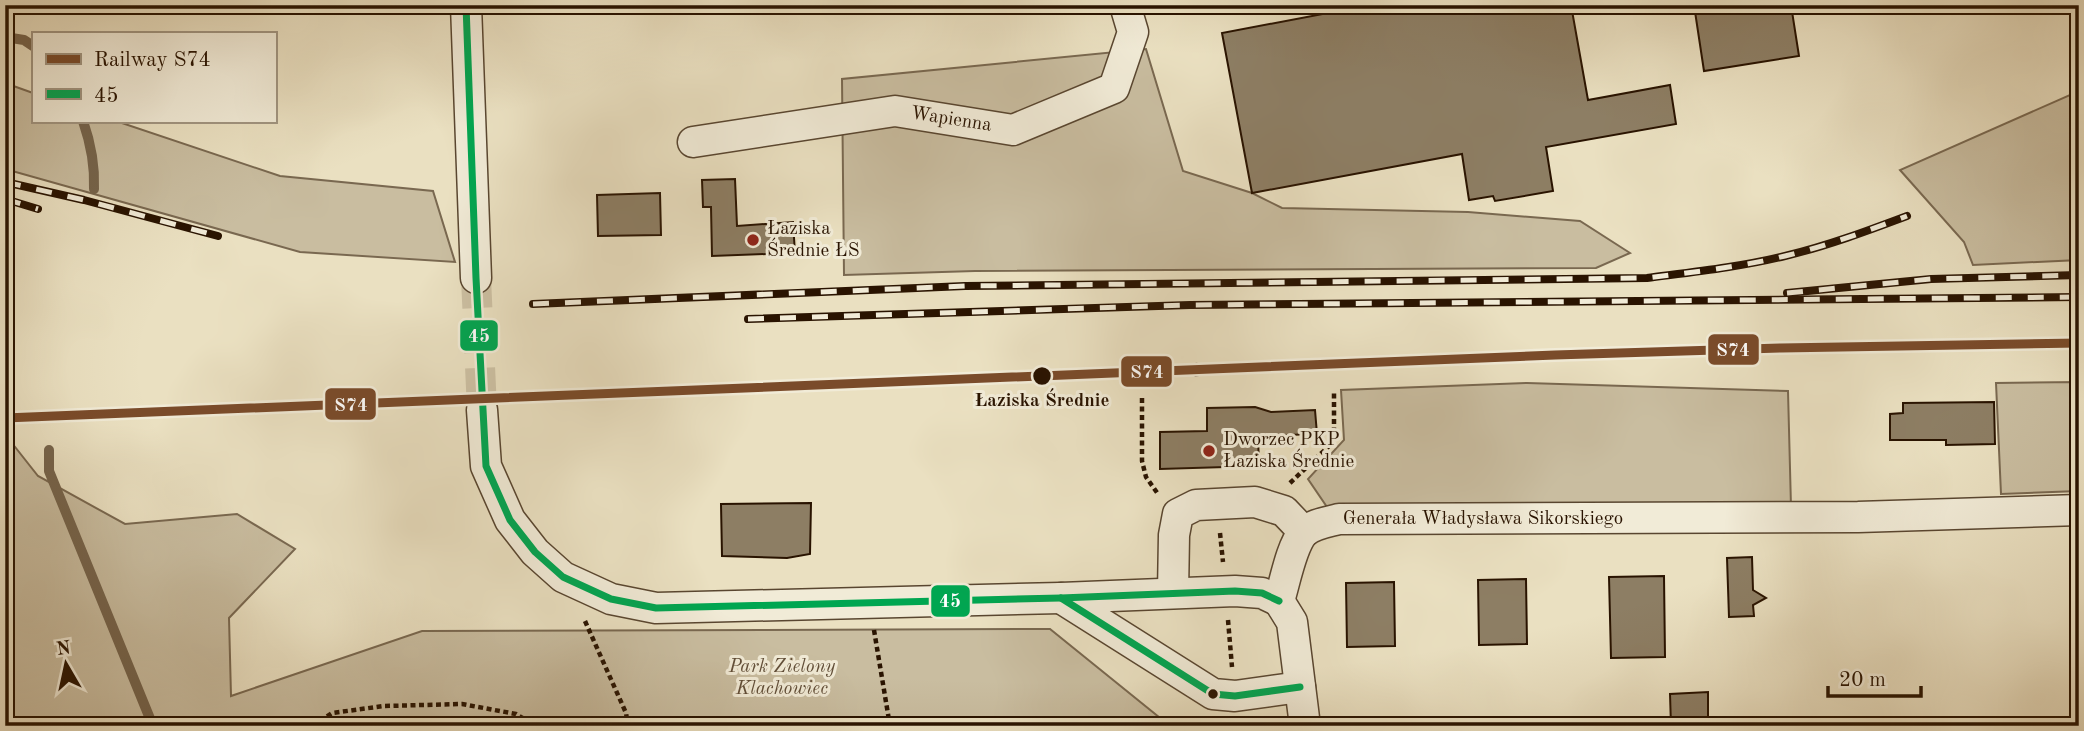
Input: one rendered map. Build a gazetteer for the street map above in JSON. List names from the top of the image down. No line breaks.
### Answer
{"streets":{"street":["Wapienna","Generała Władysława Sikorskiego"]},"parks":["Park Zielony Klachowiec"],"places":["Łaziska Średnie ŁS","Łaziska Średnie","Dworzec PKP Łaziska Średnie"],"lines":["transit line 45","rail line S74"],"legend":["Railway S74","45"],"scale_bar":"20 m","north":"top"}
